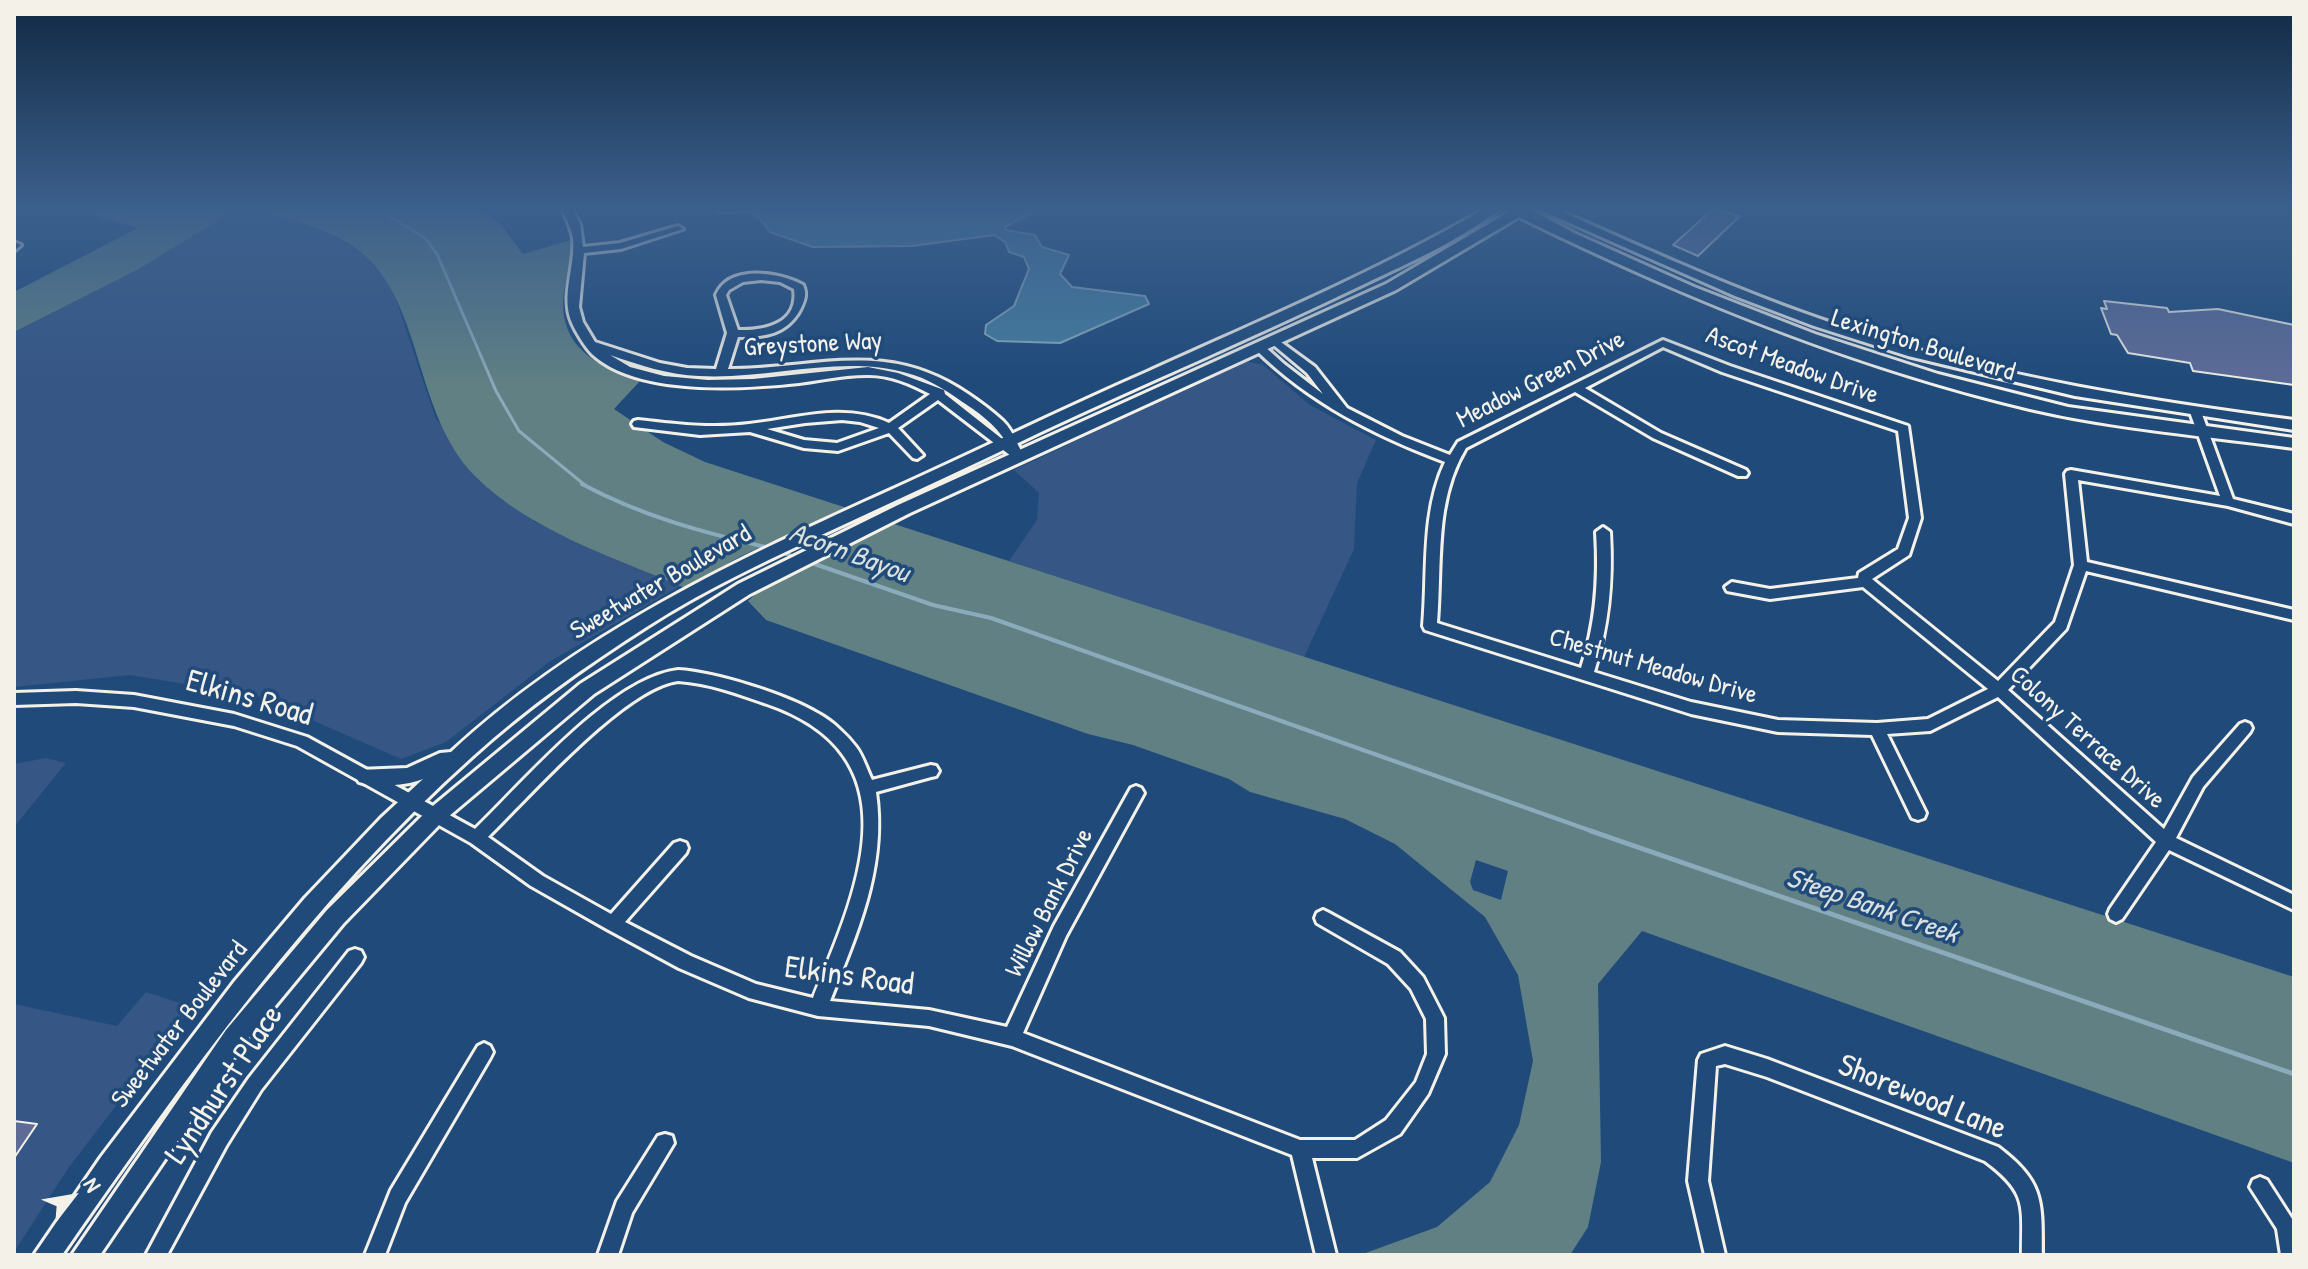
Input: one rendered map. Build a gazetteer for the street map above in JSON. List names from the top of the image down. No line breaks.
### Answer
{"streets":{"main road":["Lexington Boulevard","Sweetwater Boulevard"],"street":["Greystone Way","Ascot Meadow Drive","Meadow Green Drive","Chestnut Meadow Drive","Elkins Road","Colony Terrace Drive","Willow Bank Drive","Lyndhurst Place","Shorewood Lane"]},"crossings":[["Greystone Way","Sweetwater Boulevard"],["Ascot Meadow Drive","Meadow Green Drive"],["Ascot Meadow Drive","Colony Terrace Drive"],["Meadow Green Drive","Chestnut Meadow Drive"],["Sweetwater Boulevard","Elkins Road"],["Chestnut Meadow Drive","Colony Terrace Drive"],["Elkins Road","Willow Bank Drive"]],"water":["Acorn Bayou","Steep Bank Creek"],"north":"top right"}
